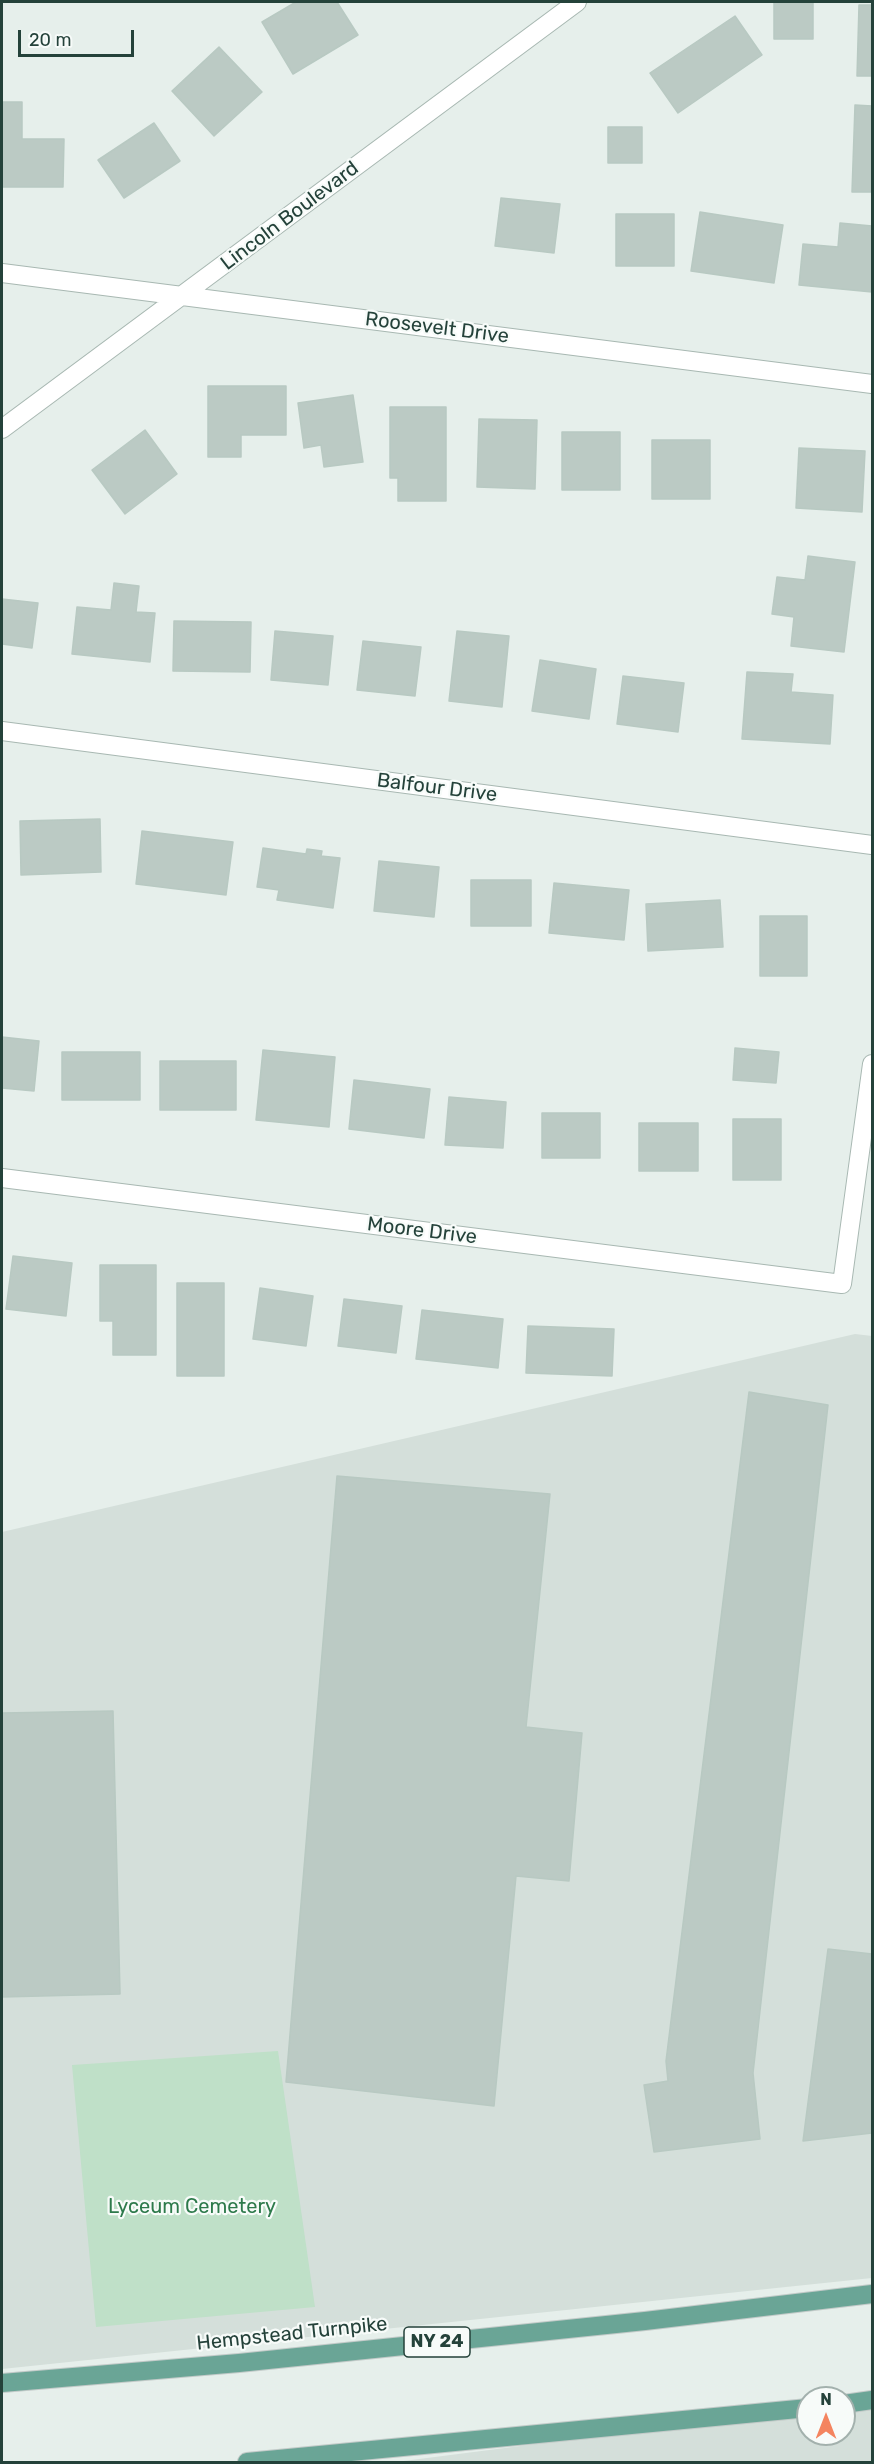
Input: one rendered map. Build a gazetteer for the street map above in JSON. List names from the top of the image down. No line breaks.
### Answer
{"streets":{"main road":["Hempstead Turnpike","NY 24"],"street":["Lincoln Boulevard","Roosevelt Drive","Balfour Drive","Moore Drive"]},"crossings":[["Lincoln Boulevard","Roosevelt Drive"]],"parks":["Lyceum Cemetery"],"scale_bar":"20 m","north":"top"}
